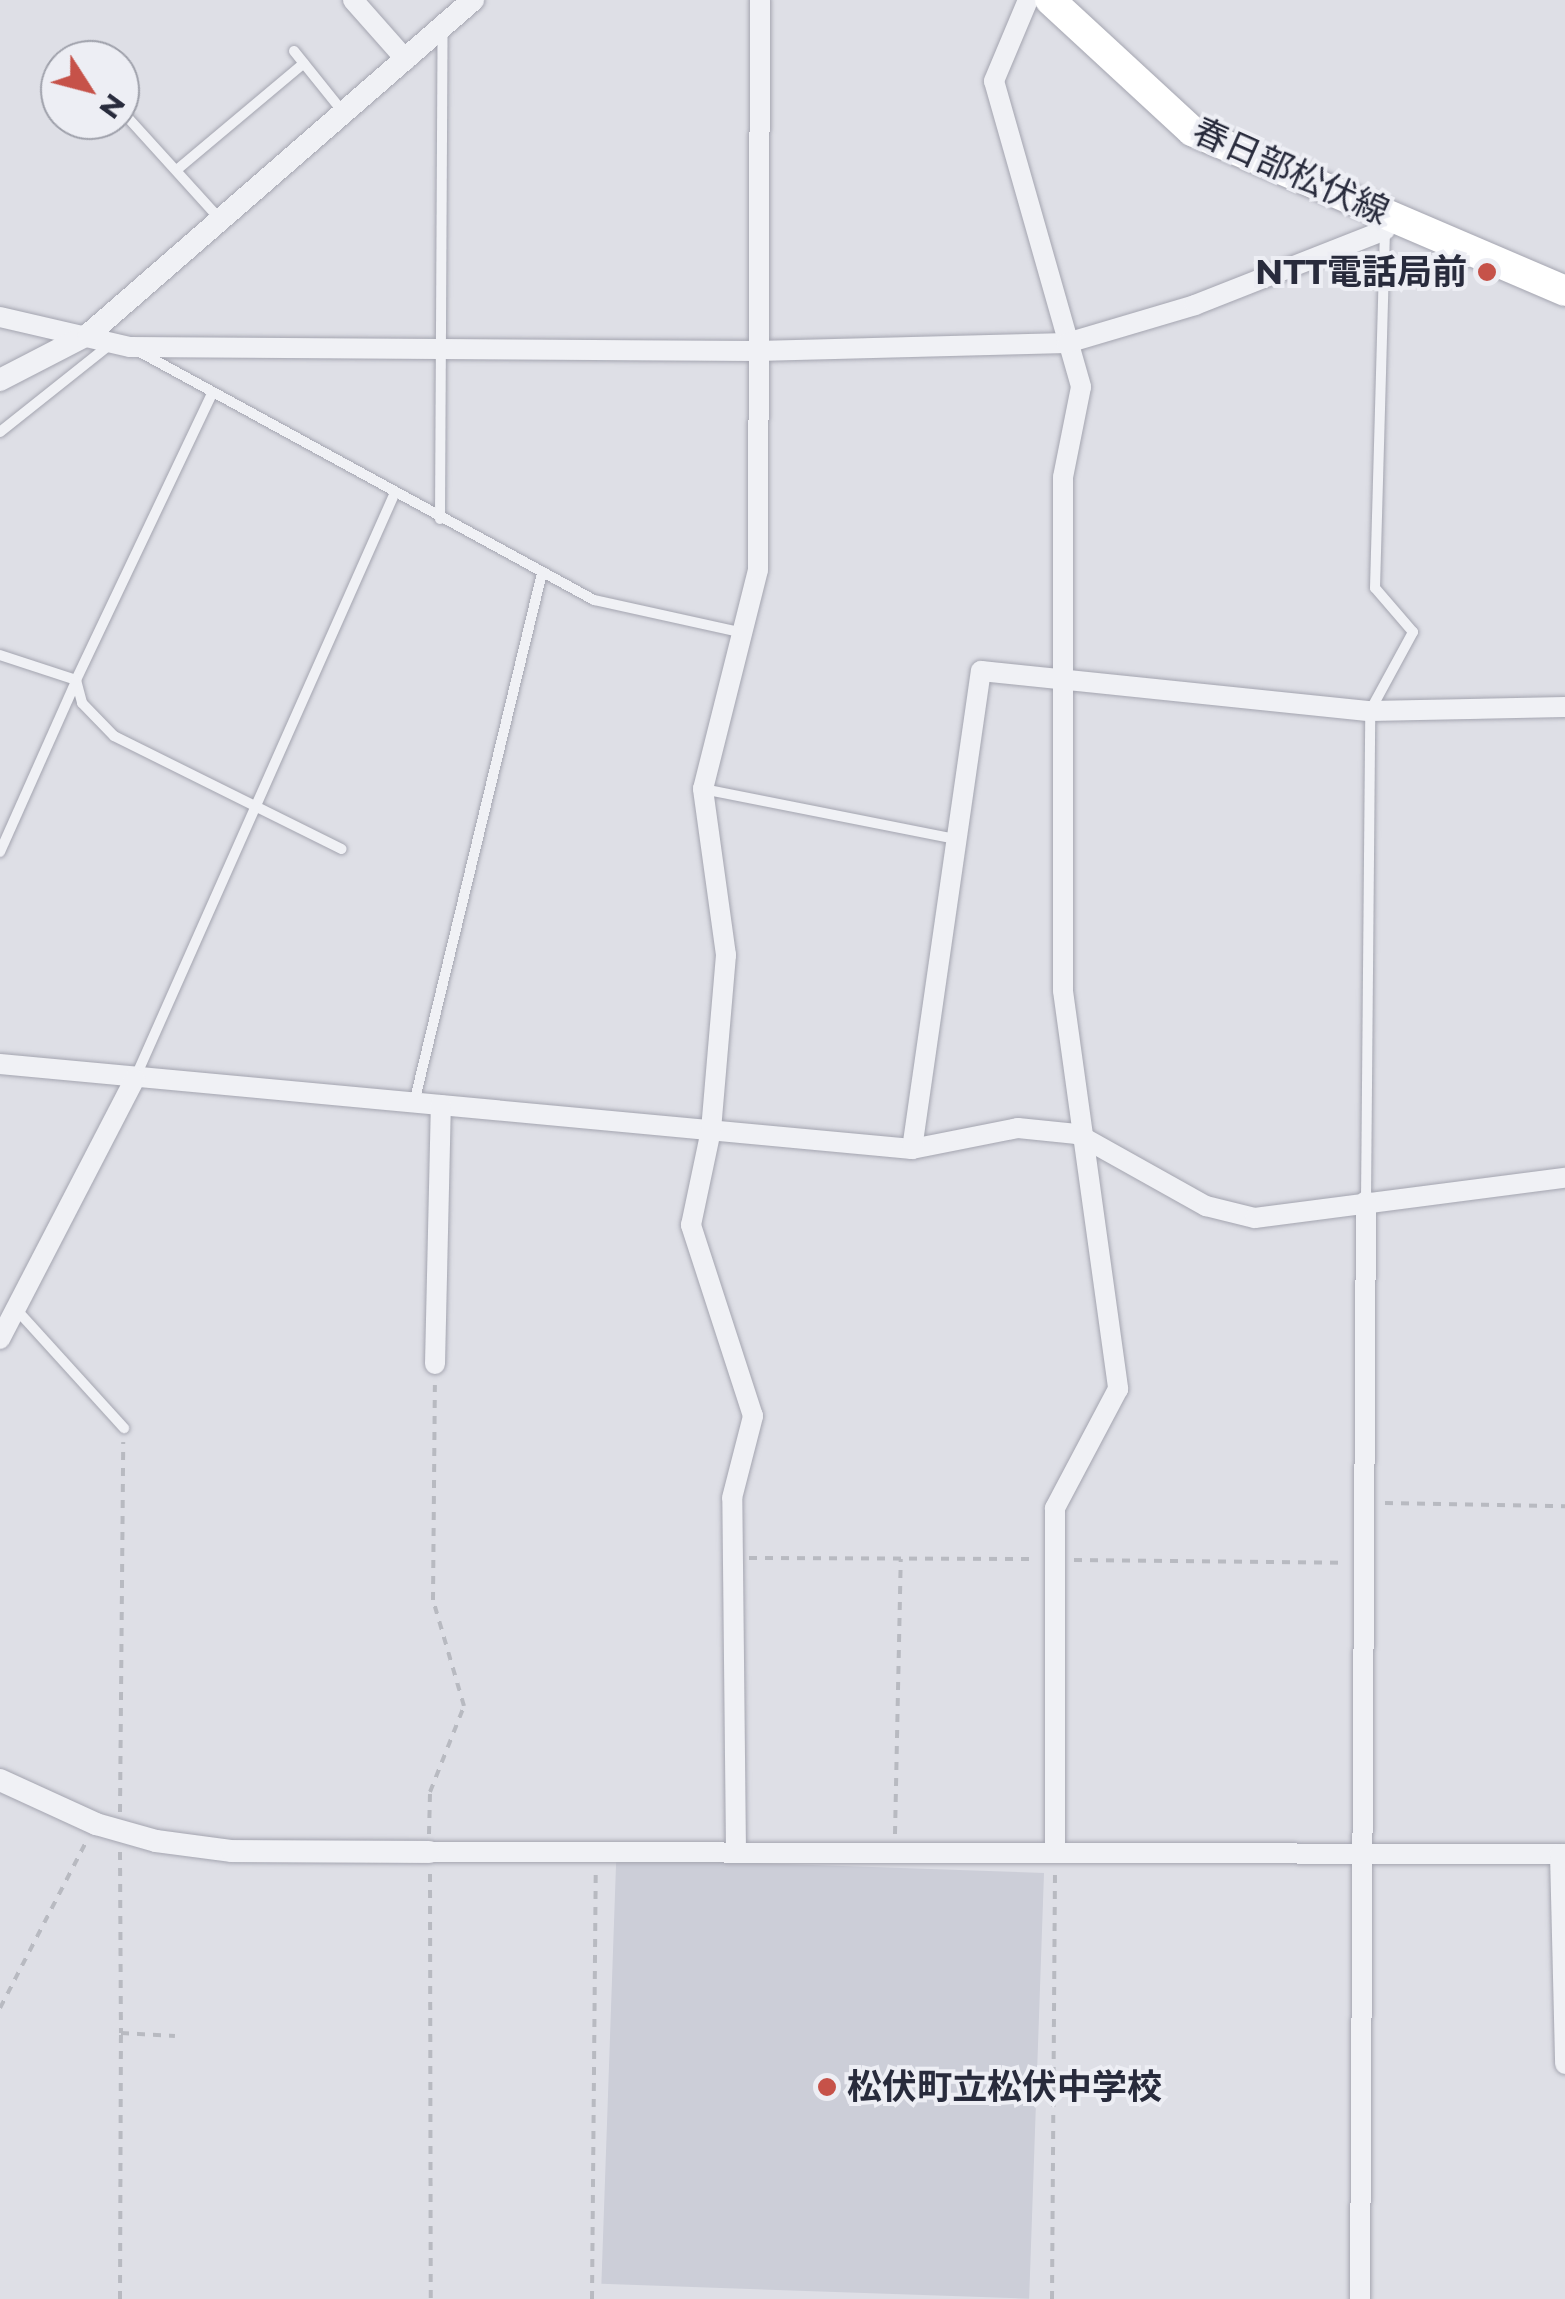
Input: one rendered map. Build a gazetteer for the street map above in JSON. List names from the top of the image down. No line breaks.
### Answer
{"streets":{"main road":["春日部松伏線"]},"places":["NTT電話局前","松伏町立松伏中学校"],"north":"bottom right"}
